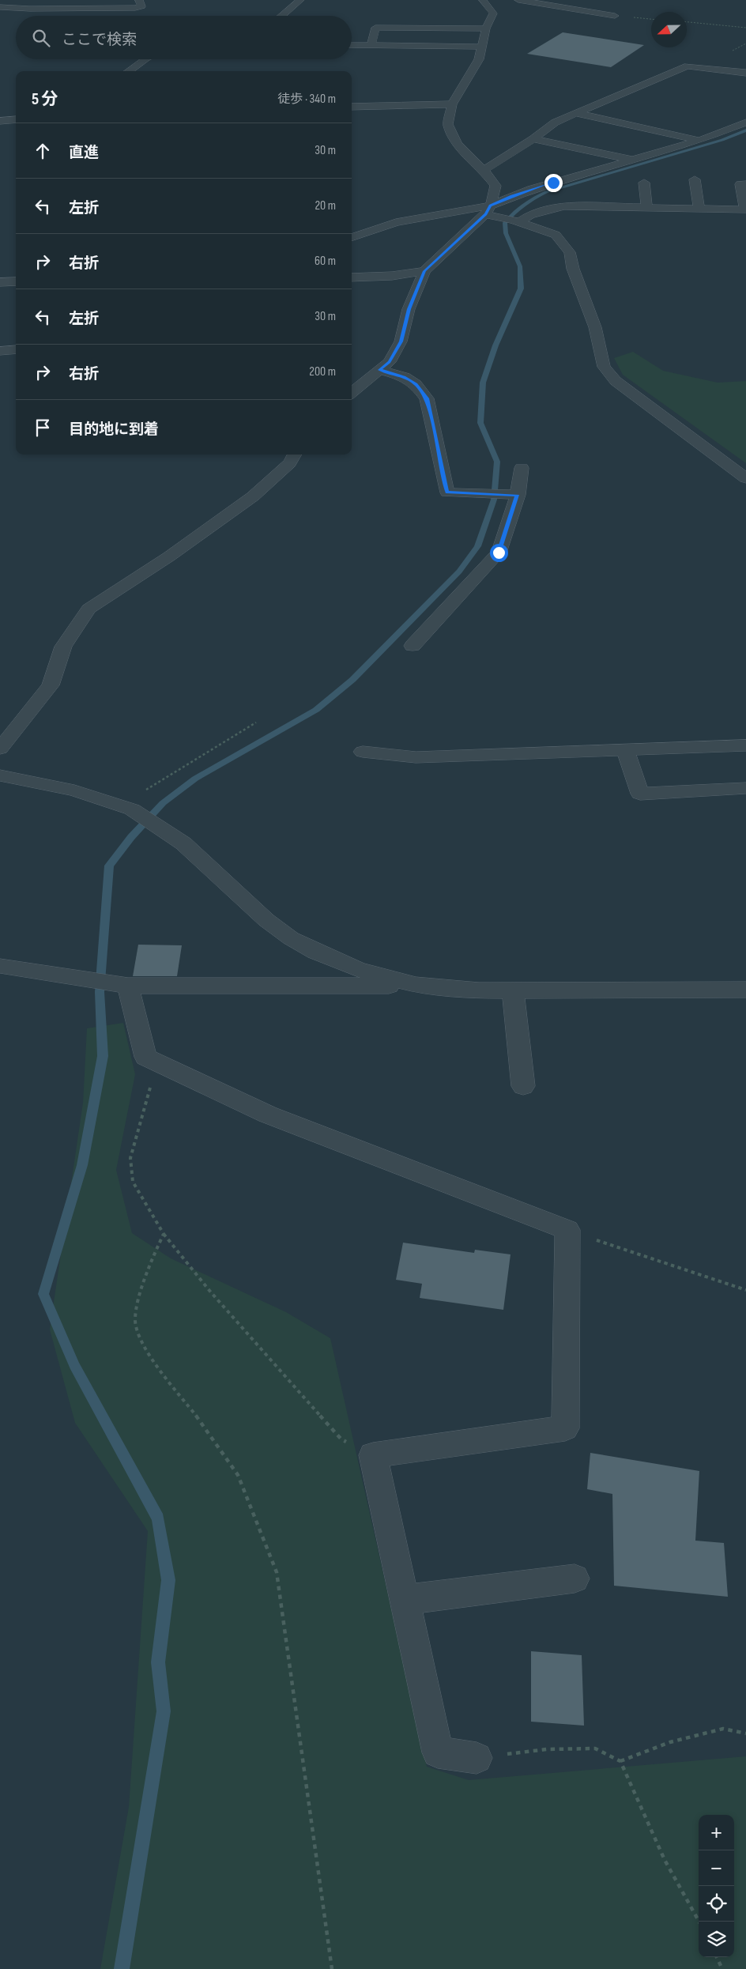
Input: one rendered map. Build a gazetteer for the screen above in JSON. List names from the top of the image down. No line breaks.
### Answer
{"north":"left","page":{"search":"ここで検索","heading":["5 分","徒歩 · 340 m"],"list":[["直進","30 m"],["左折","20 m"],["右折","60 m"],["左折","30 m"],["右折","200 m"],"目的地に到着"],"map_buttons":["+","−"]}}
